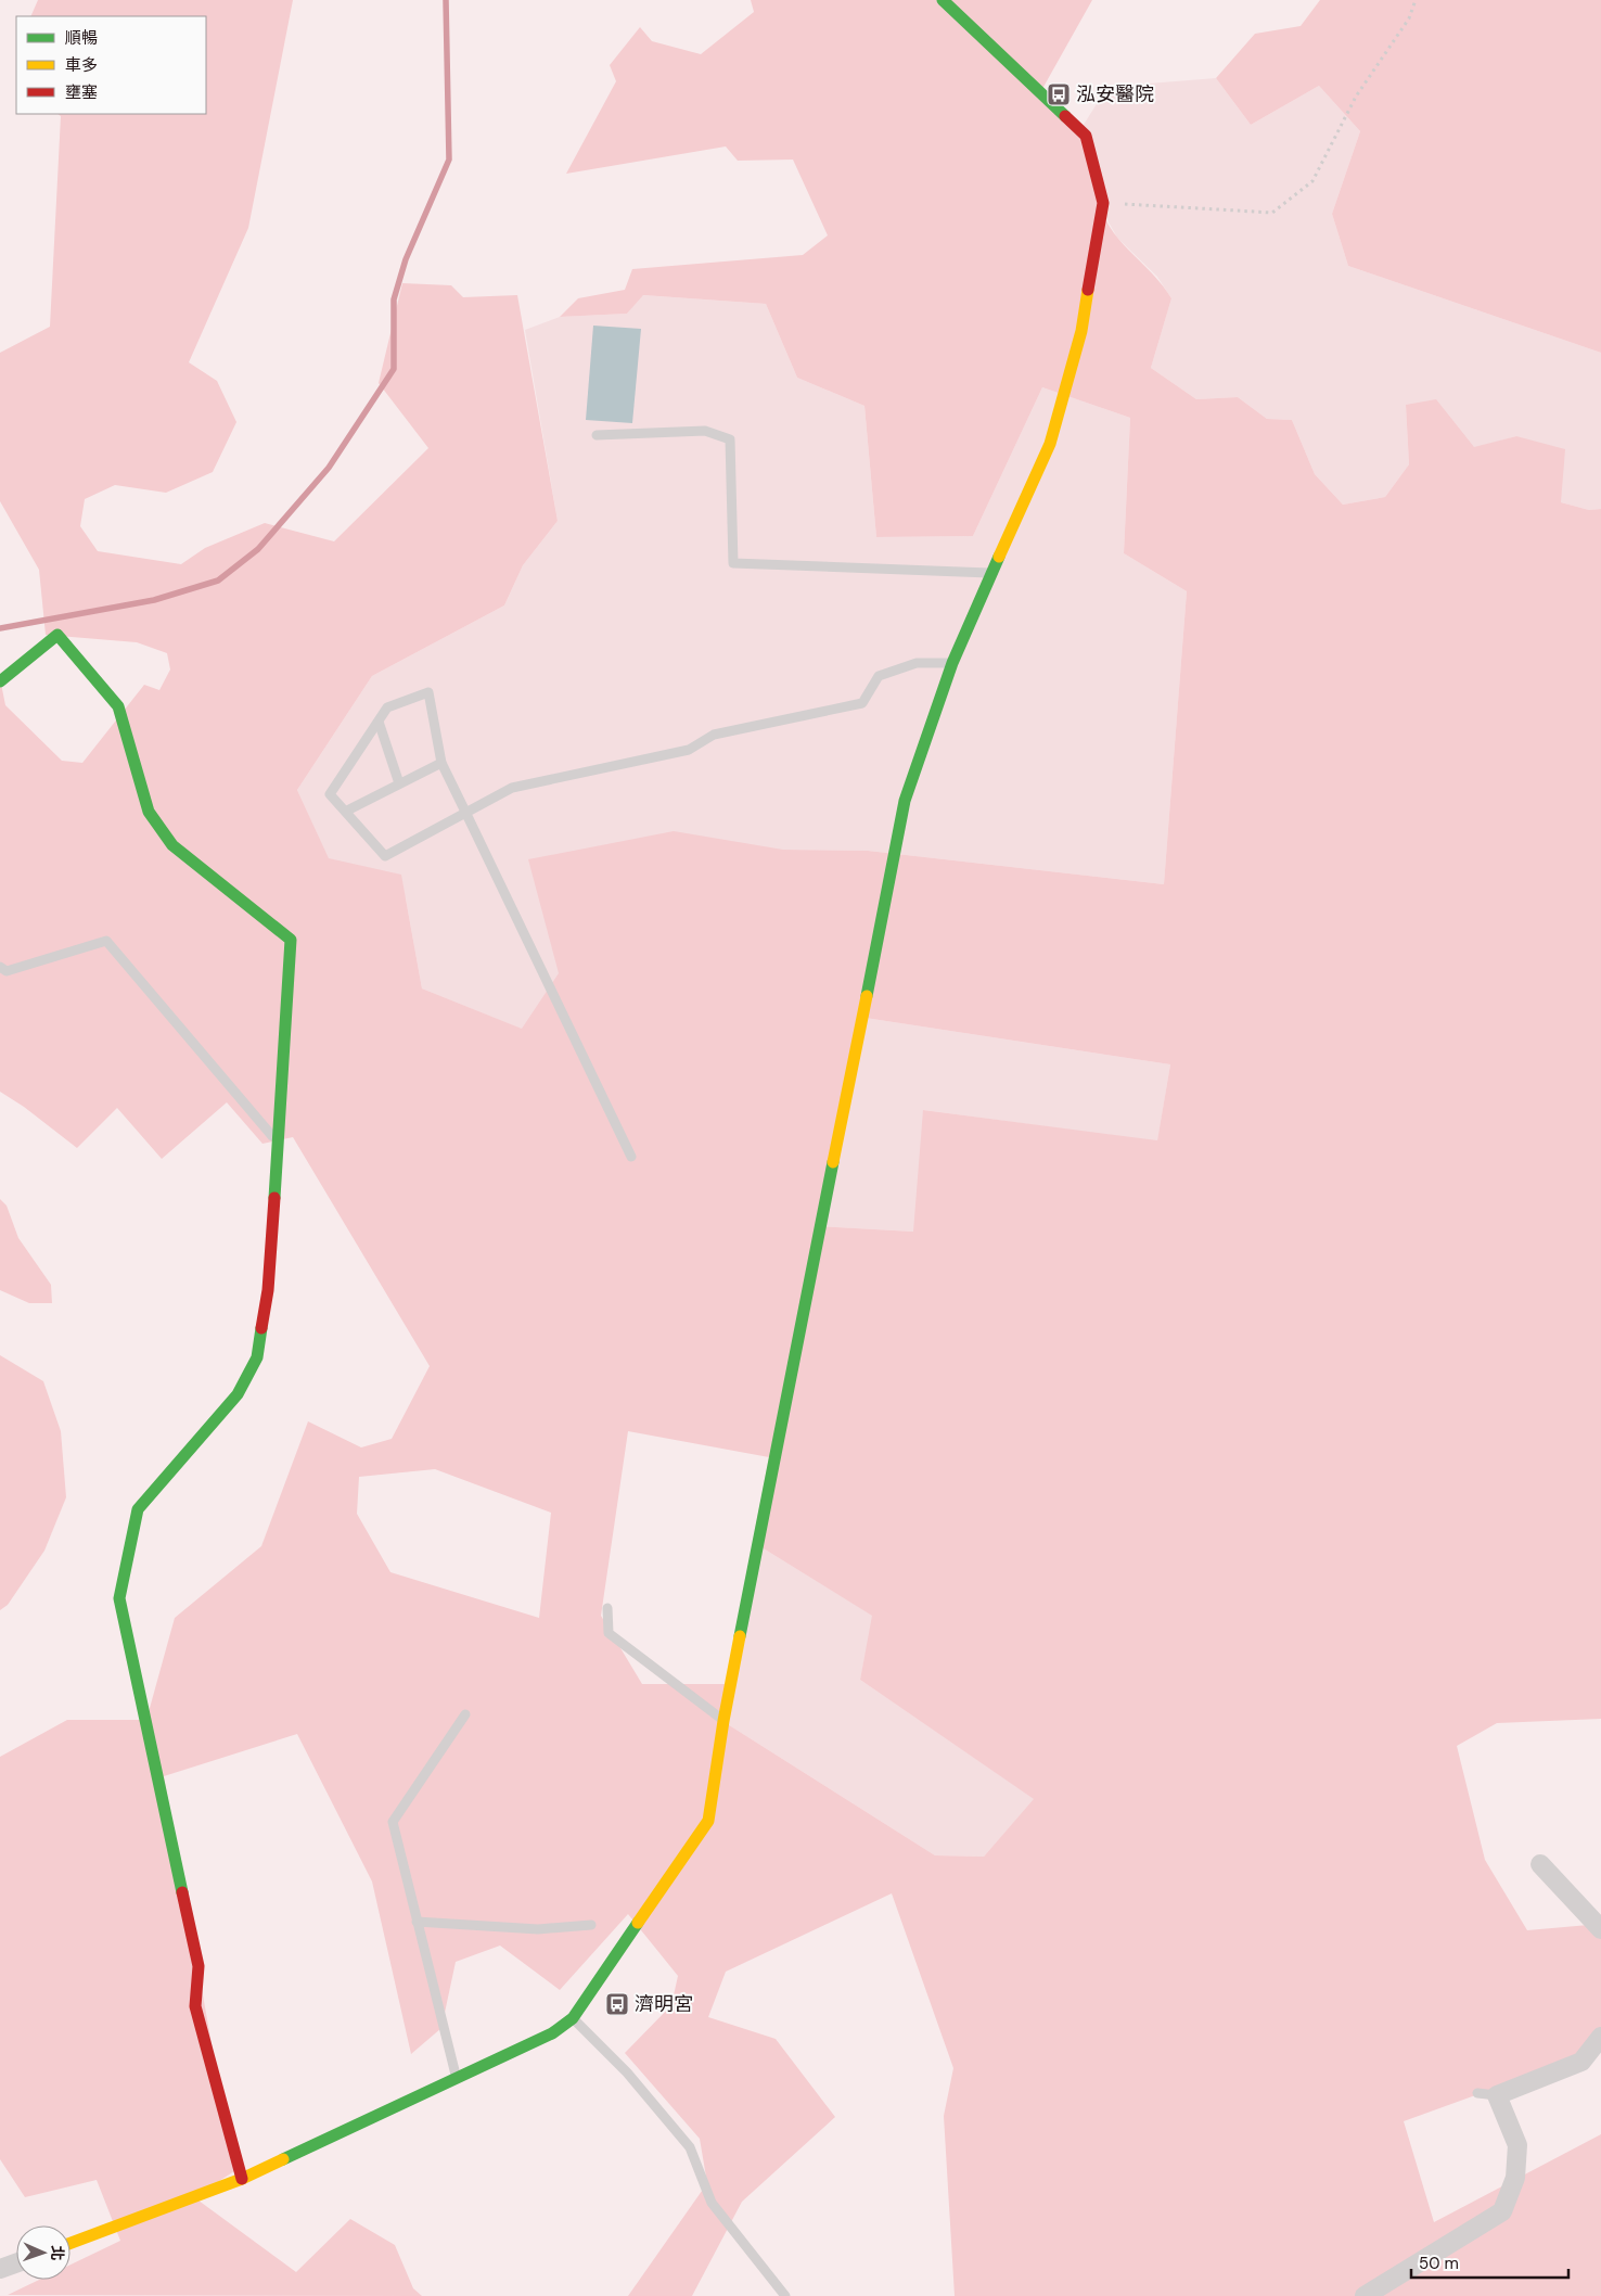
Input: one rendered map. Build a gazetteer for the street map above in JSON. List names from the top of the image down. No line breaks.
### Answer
{"places":{"bus stop":["泓安醫院","濟明宮"]},"legend":["順暢","車多","壅塞"],"scale_bar":"50 m","north":"right"}
